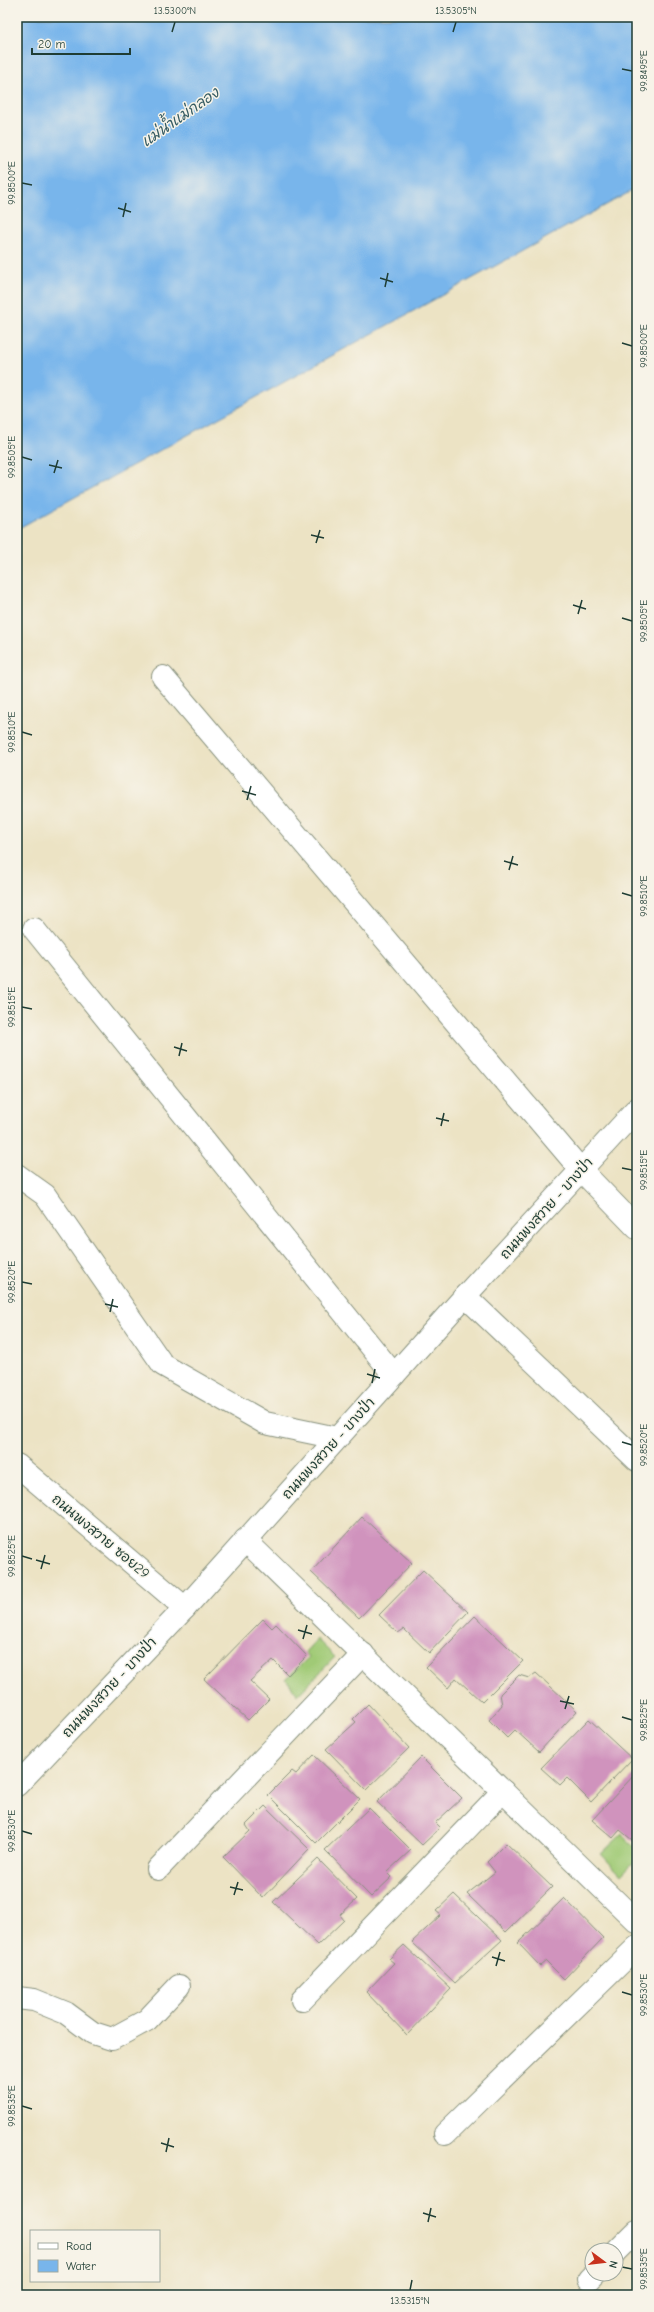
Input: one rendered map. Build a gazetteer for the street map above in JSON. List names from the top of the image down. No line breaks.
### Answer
{"streets":{"street":["ถนนพงสวาย - บางป่า","ถนนพงสวาย ซอย29"]},"crossings":[["ถนนพงสวาย - บางป่า","ถนนพงสวาย ซอย29"]],"water":["แม่น้ำแม่กลอง"],"legend":["Road","Water"],"scale_bar":"20 m","north":"right","coordinates":["13.5300°N","13.5305°N","99.8495°E","99.8500°E","99.8505°E","99.8510°E","99.8515°E","99.8520°E","99.8525°E","99.8530°E","99.8535°E","13.5315°N"]}
